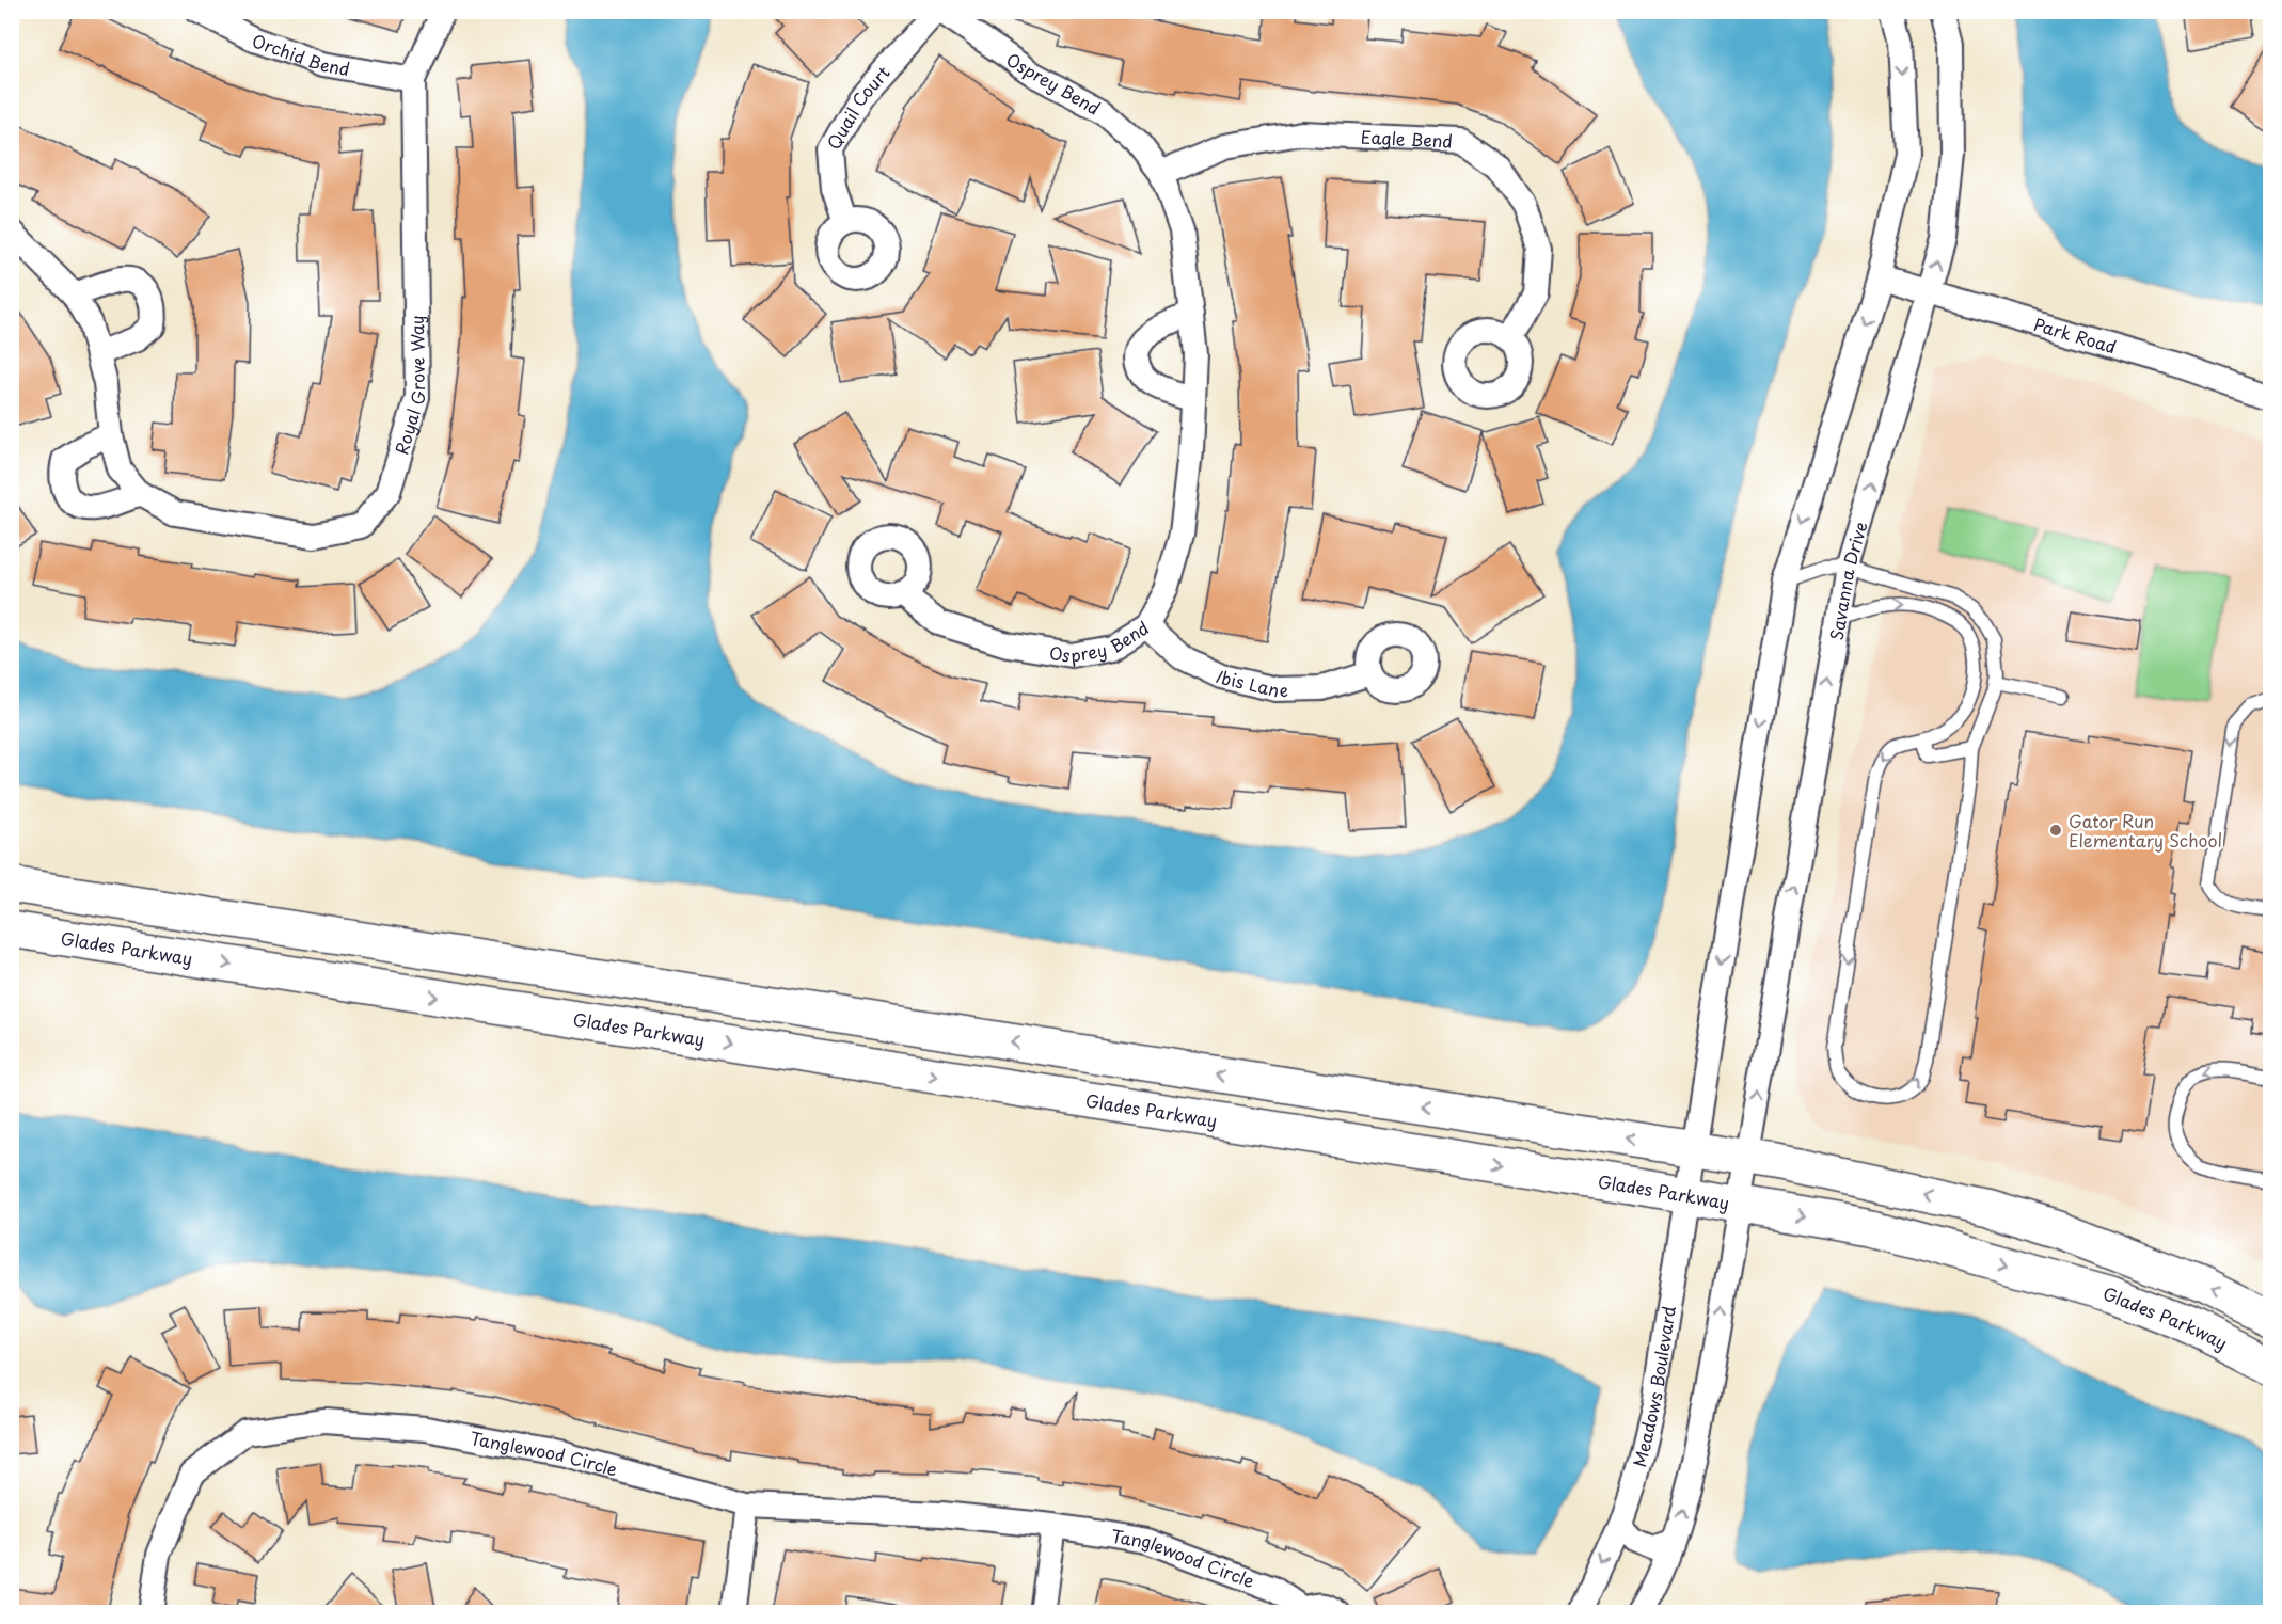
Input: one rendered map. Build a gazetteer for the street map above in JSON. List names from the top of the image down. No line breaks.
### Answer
{"streets":{"main road":["Glades Parkway"],"street":["Orchid Bend","Osprey Bend","Quail Court","Eagle Bend","Park Road","Royal Grove Way","Savanna Drive","Ibis Lane","Meadows Boulevard","Tanglewood Circle"]},"crossings":[["Orchid Bend","Royal Grove Way"],["Osprey Bend","Quail Court"],["Osprey Bend","Eagle Bend"],["Osprey Bend","Ibis Lane"],["Park Road","Savanna Drive"],["Glades Parkway","Meadows Boulevard"]],"places":["Gator Run Elementary School"]}
